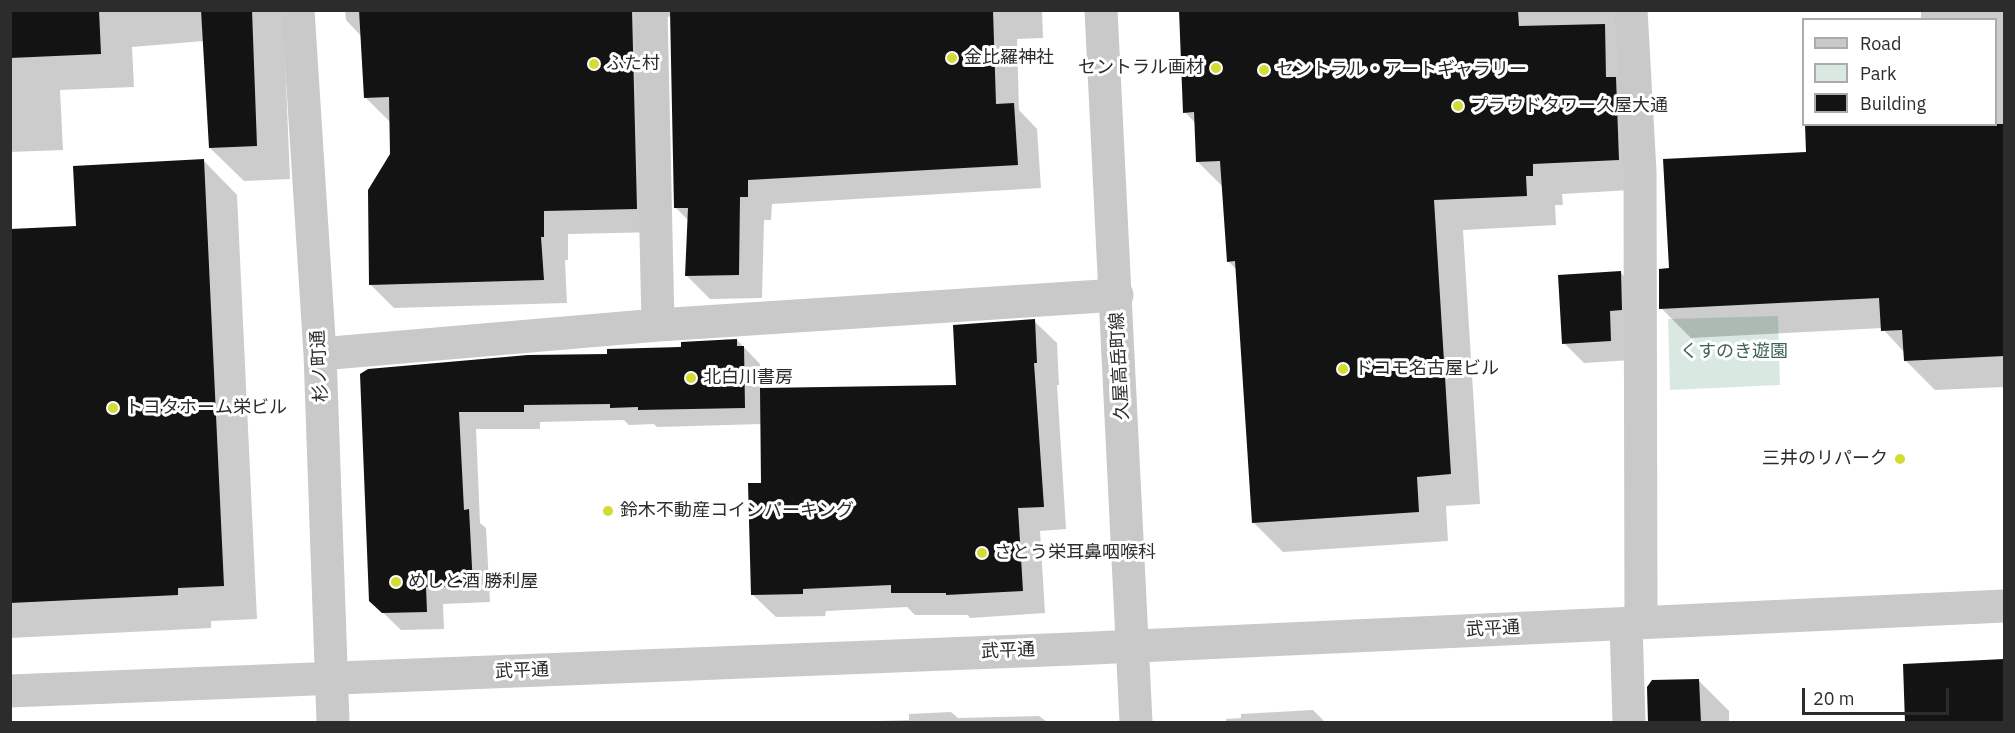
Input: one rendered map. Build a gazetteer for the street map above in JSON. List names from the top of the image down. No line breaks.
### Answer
{"streets":{"street":["杉ノ町通","久屋高岳町線","武平通"]},"crossings":[["杉ノ町通","武平通"],["久屋高岳町線","武平通"]],"parks":["くすのき遊園"],"places":["金比羅神社","ふた村","セントラル画材","セントラル・アートギャラリー","プラウドタワー久屋大通","ドコモ名古屋ビル","北白川書房","トヨタホーム栄ビル","三井のリパーク","鈴木不動産コインパーキング","さとう栄耳鼻咽喉科","めしと酒 勝利屋"],"legend":["Road","Park","Building"],"scale_bar":"20 m"}
